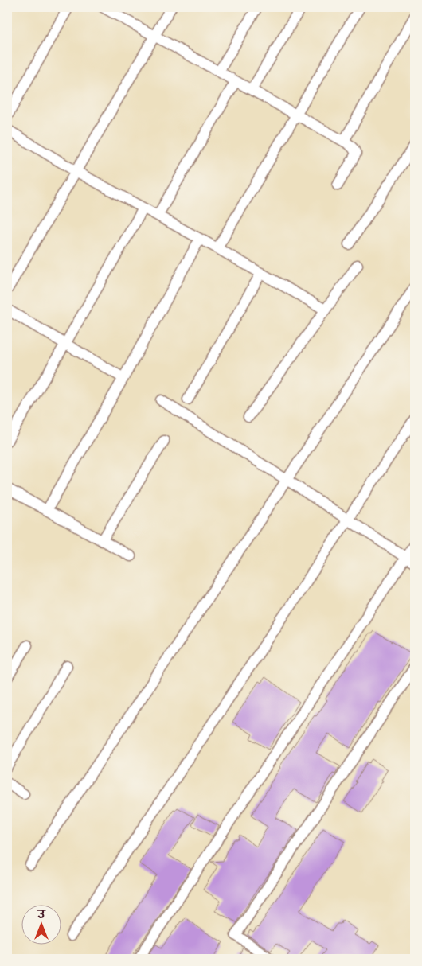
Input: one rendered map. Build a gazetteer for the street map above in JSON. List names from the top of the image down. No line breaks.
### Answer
{"north":"top"}
